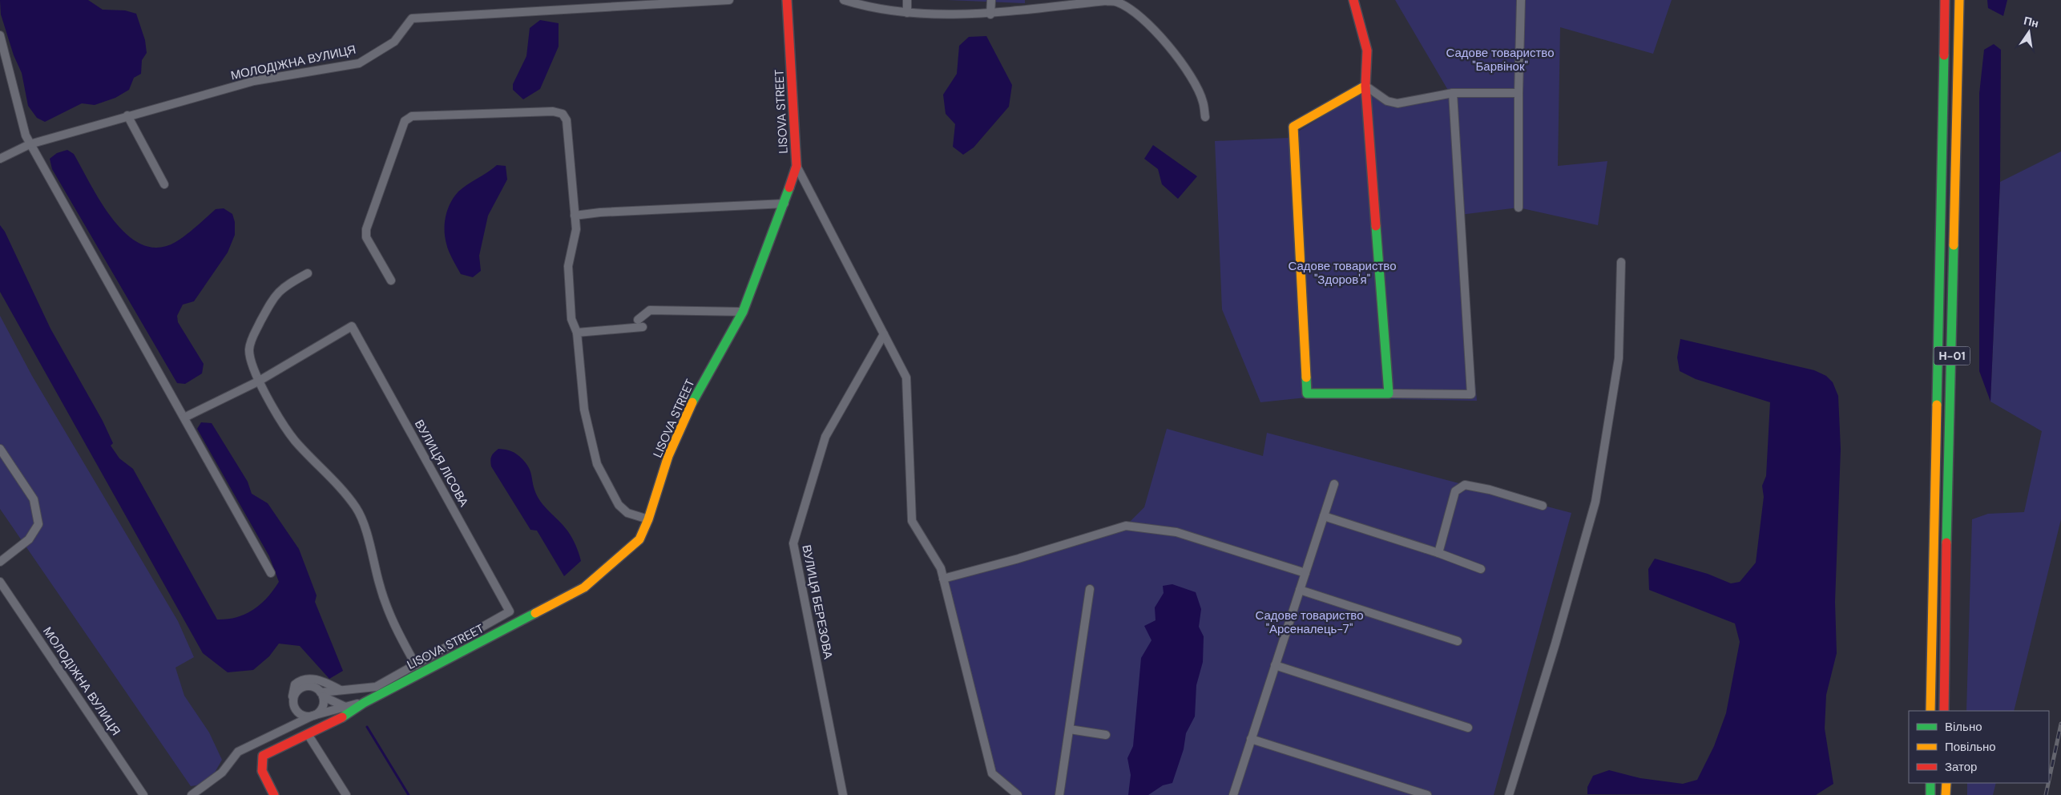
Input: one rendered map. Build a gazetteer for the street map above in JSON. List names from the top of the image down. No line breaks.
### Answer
{"streets":{"street":["МОЛОДІЖНА ВУЛИЦЯ","LISOVA STREET","Н-01","ВУЛИЦЯ ЛІСОВА","ВУЛИЦЯ БЕРЕЗОВА"]},"parks":["Садове товариство \"Барвінок\"","Садове товариство \"Здоров'я\"","Садове товариство \"Арсеналець-7\""],"legend":["Вільно","Повільно","Затор"],"north":"top"}
